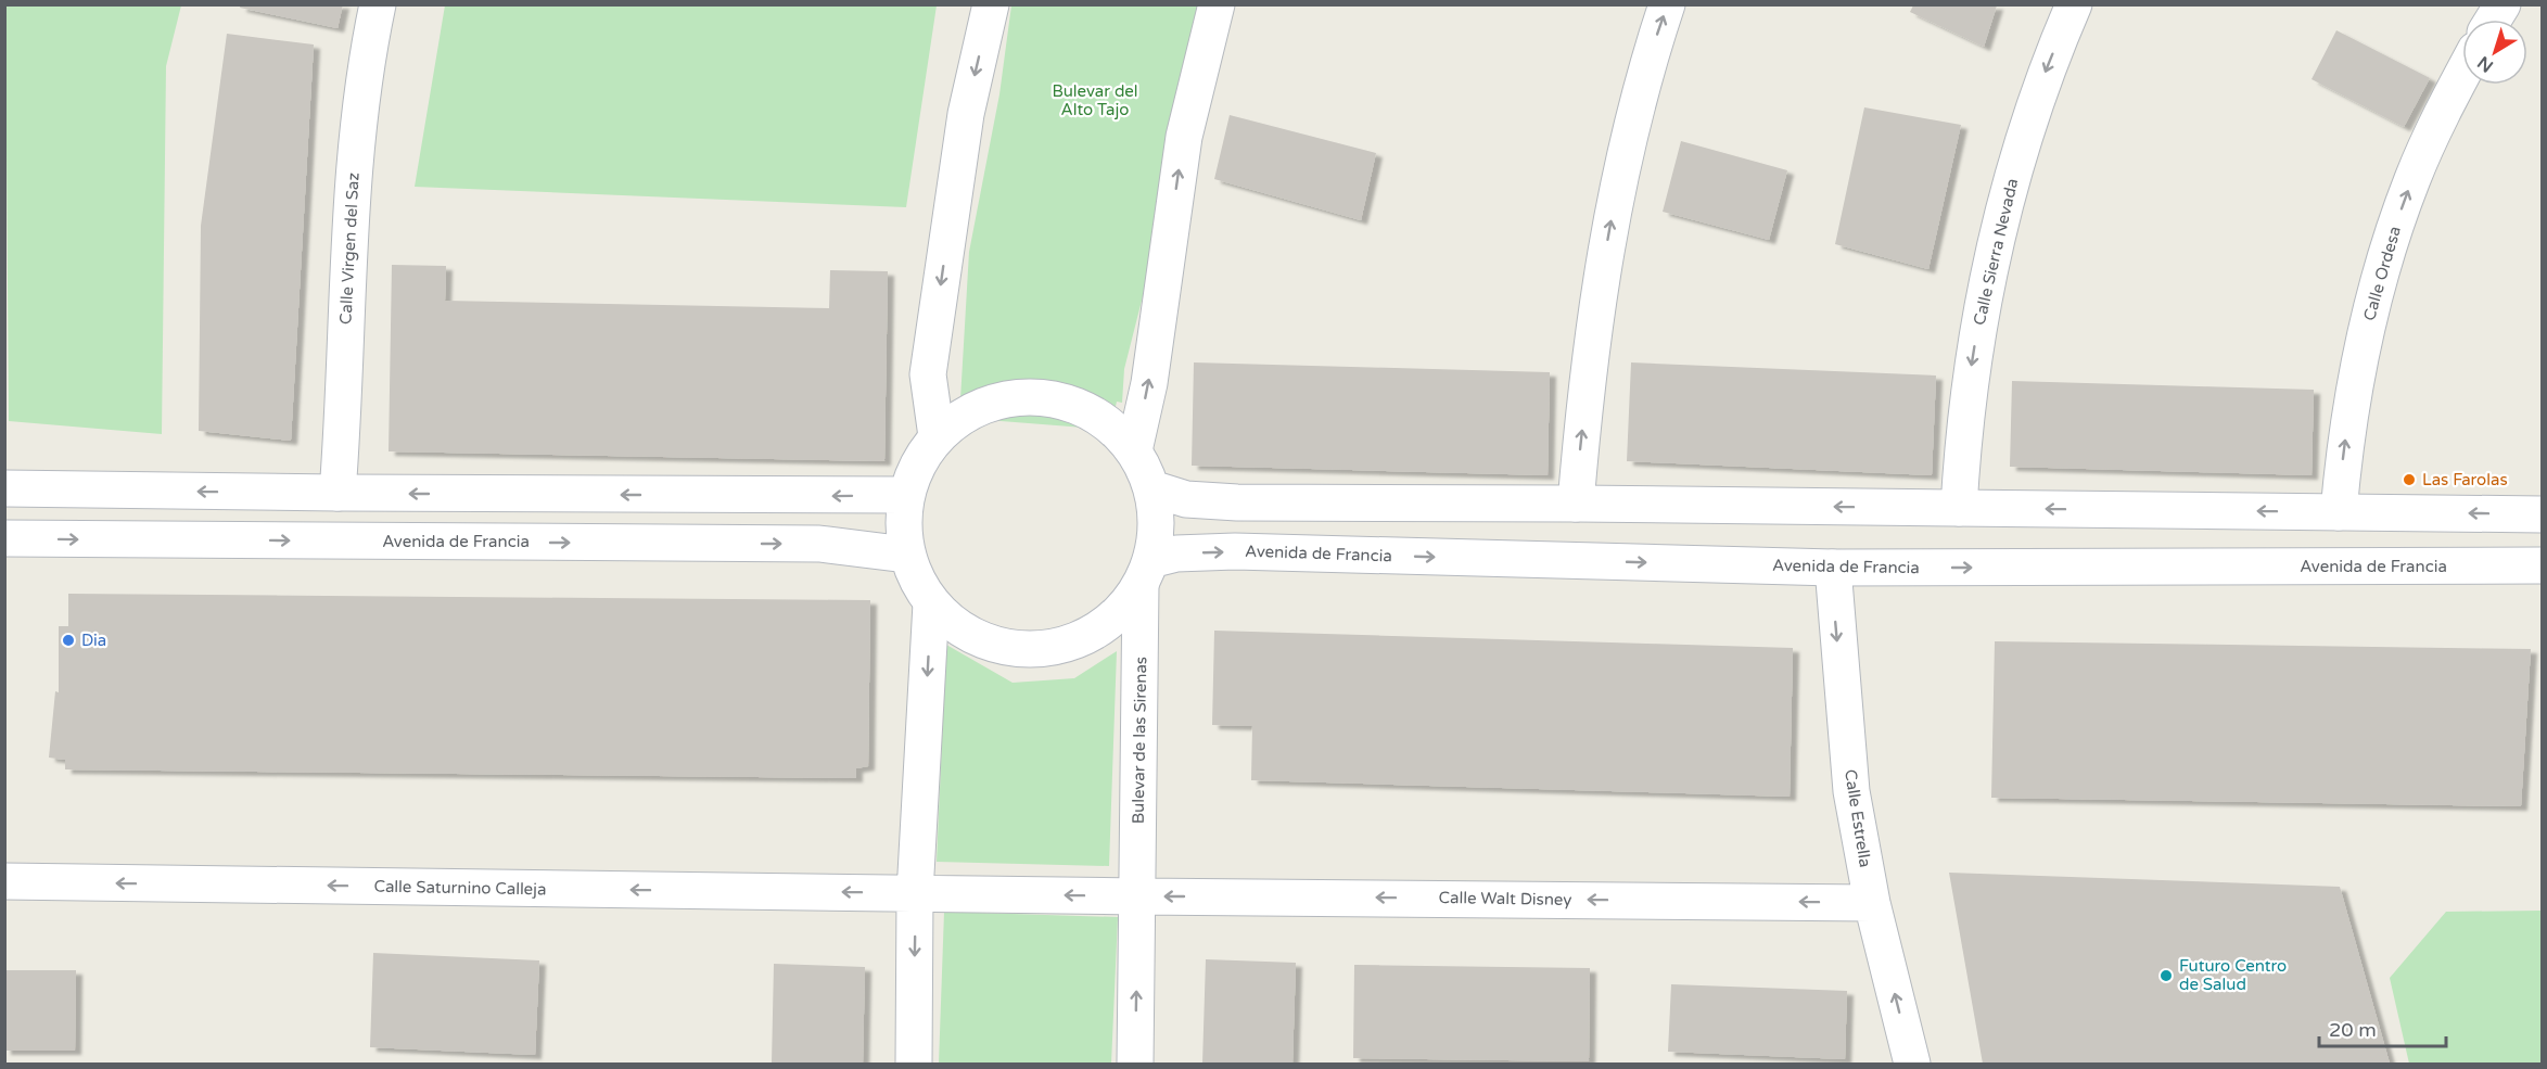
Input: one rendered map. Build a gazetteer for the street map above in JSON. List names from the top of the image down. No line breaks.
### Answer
{"streets":{"street":["Calle Virgen del Saz","Calle Sierra Nevada","Calle Ordesa","Avenida de Francia","Bulevar de las Sirenas","Calle Estrella","Calle Saturnino Calleja","Calle Walt Disney"]},"crossings":[["Avenida de Francia","Bulevar de las Sirenas"],["Avenida de Francia","Calle Estrella"],["Bulevar de las Sirenas","Calle Walt Disney"],["Calle Estrella","Calle Walt Disney"]],"one_way":["Calle Sierra Nevada","Calle Ordesa","Calle Saturnino Calleja","Calle Walt Disney"],"parks":["Bulevar del Alto Tajo"],"places":["Las Farolas","Dia","Futuro Centro de Salud"],"scale_bar":"20 m","north":"bottom left"}
